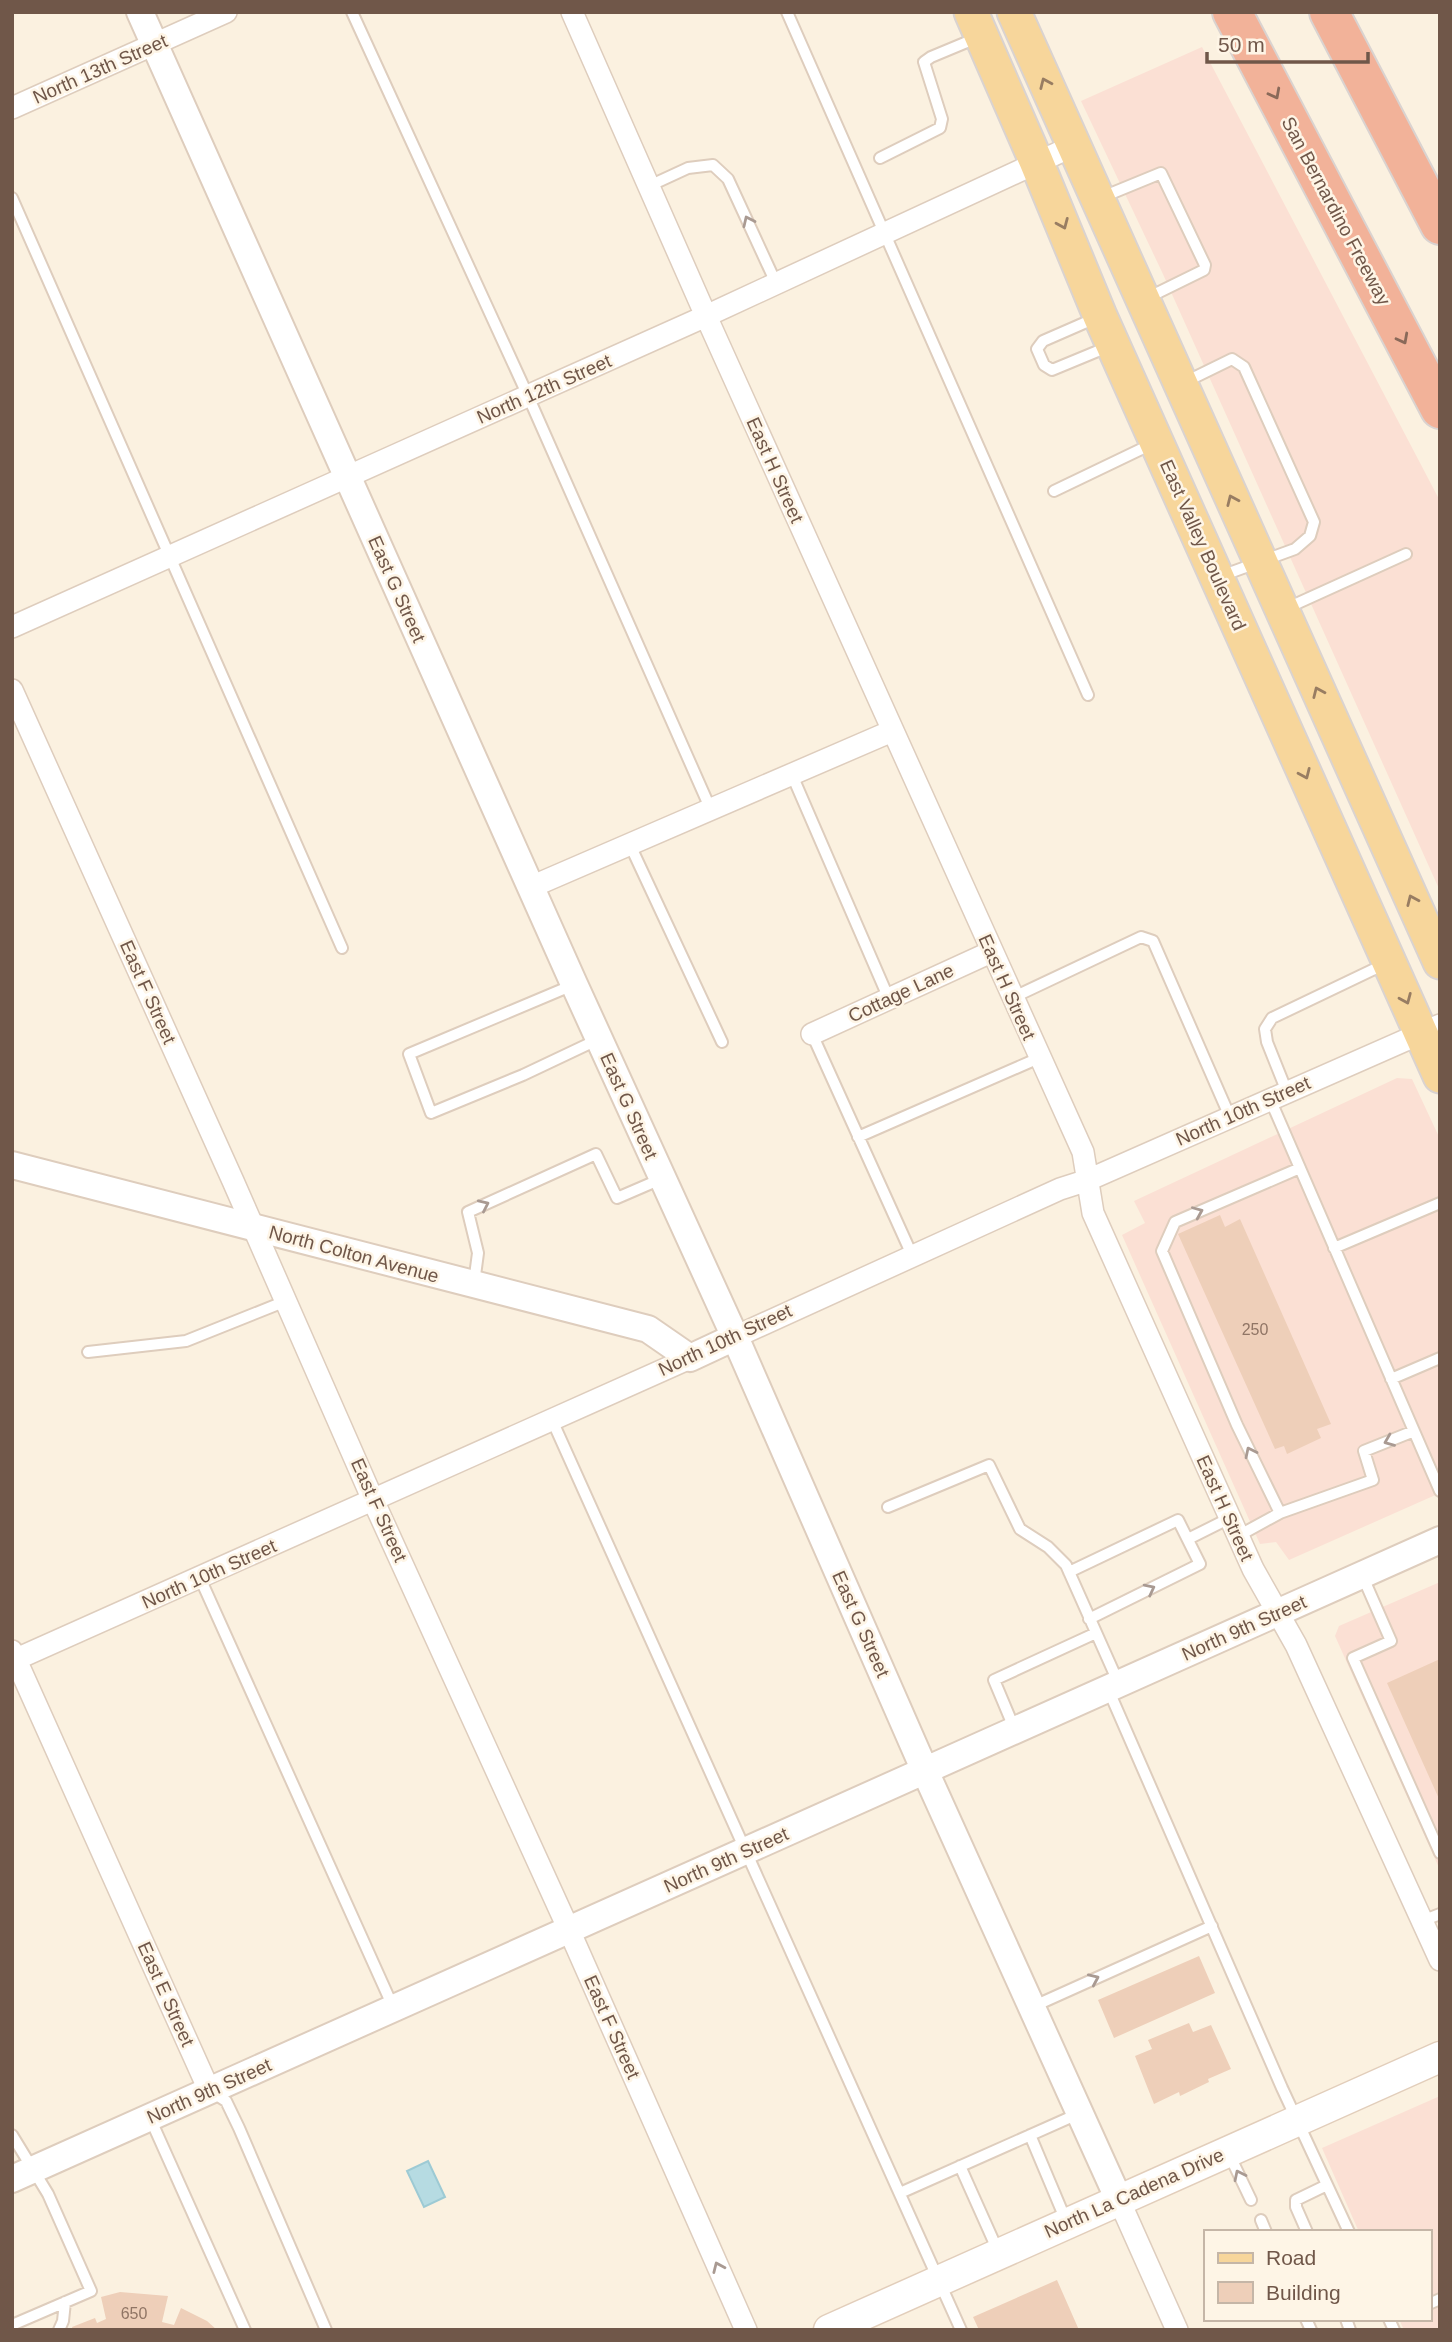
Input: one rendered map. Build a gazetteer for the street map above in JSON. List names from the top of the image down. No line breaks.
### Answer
{"streets":{"highway":["San Bernardino Freeway"],"main road":["East Valley Boulevard","North La Cadena Drive"],"street":["North 13th Street","North 12th Street","East H Street","East G Street","East F Street","Cottage Lane","North 10th Street","North Colton Avenue","North 9th Street","East E Street"]},"crossings":[["North 13th Street","East G Street"],["North 12th Street","East H Street"],["North 12th Street","East Valley Boulevard"],["North 12th Street","East G Street"],["East H Street","Cottage Lane"],["East H Street","North 10th Street"],["East H Street","North 9th Street"],["East Valley Boulevard","North 10th Street"],["East G Street","North 10th Street"],["East G Street","North 9th Street"],["East G Street","North La Cadena Drive"],["East F Street","North 10th Street"],["East F Street","North Colton Avenue"],["East F Street","North 9th Street"],["North 10th Street","North Colton Avenue"],["North 10th Street","East E Street"],["North 9th Street","East E Street"]],"house_numbers":["250","650"],"legend":["Road","Building"],"scale_bar":"50 m"}
